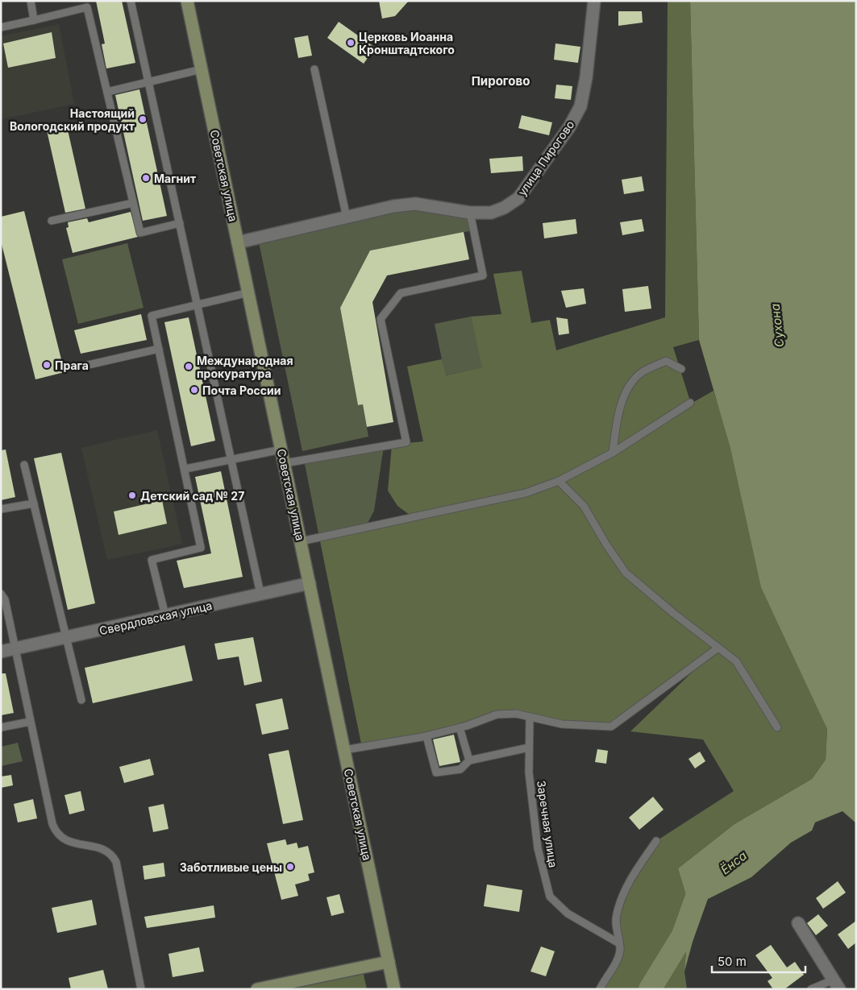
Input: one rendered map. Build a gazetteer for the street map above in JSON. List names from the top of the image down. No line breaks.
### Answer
{"streets":{"main road":["Советская улица"],"street":["улица Пирогово","Свердловская улица"],"lane":["Заречная улица"]},"crossings":[["улица Пирогово","Советская улица"],["Советская улица","Свердловская улица"]],"districts":["Пирогово"],"water":["Сухона","Ёнса"],"places":["Церковь Иоанна Кронштадтского","Настоящий Вологодский продукт","Магнит","Прага","Международная прокуратура","Почта России","Детский сад № 27","Заботливые цены"],"scale_bar":"50 m"}
